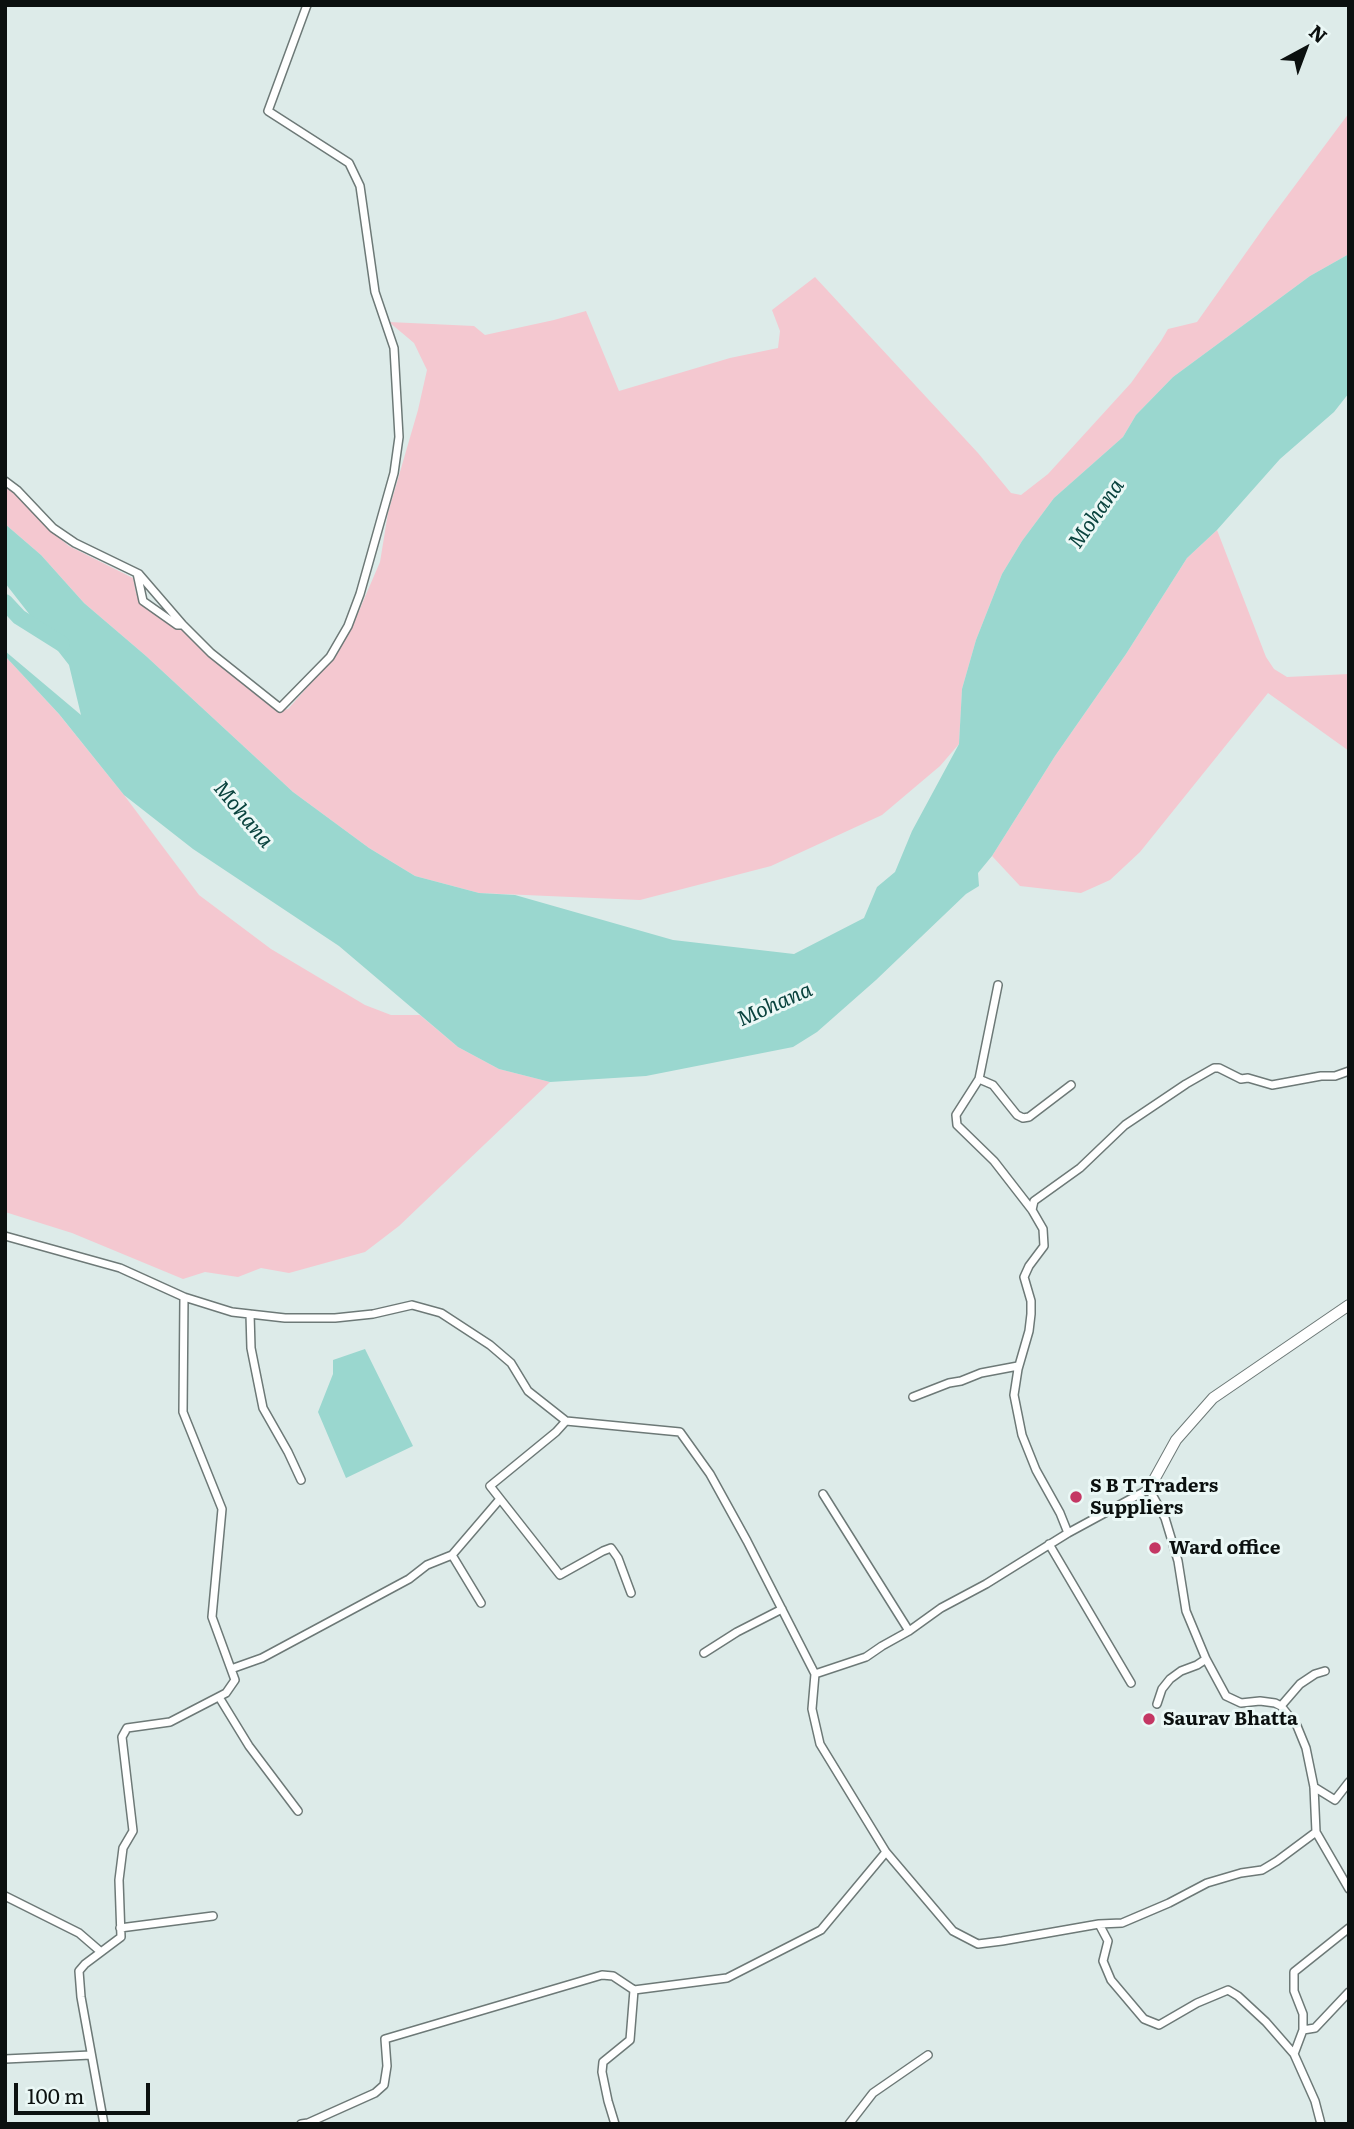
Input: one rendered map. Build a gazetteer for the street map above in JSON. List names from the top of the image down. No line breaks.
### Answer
{"water":["Mohana"],"places":["S B T Traders Suppliers","Ward office","Saurav Bhatta"],"scale_bar":"100 m","north":"top right"}
